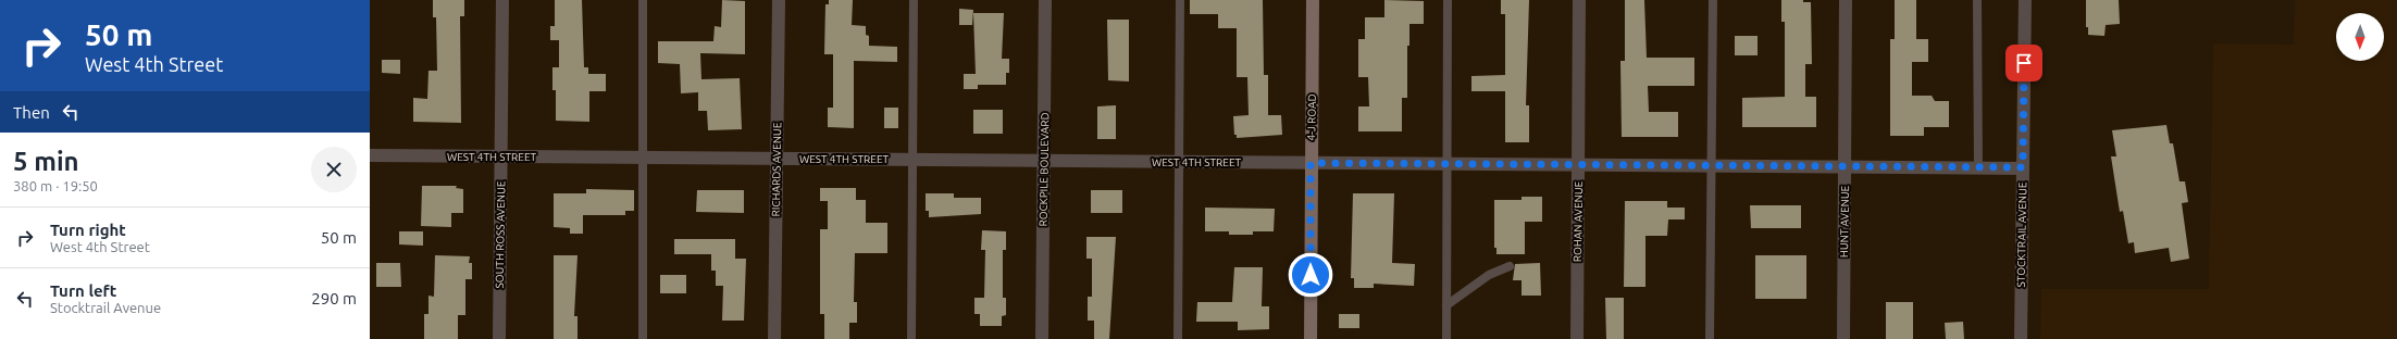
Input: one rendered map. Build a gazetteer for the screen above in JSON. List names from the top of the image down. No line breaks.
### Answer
{"streets":{"main road":["4-J ROAD"],"street":["WEST 4TH STREET","RICHARDS AVENUE","ROCKPILE BOULEVARD","ROHAN AVENUE","HUNT AVENUE","SOUTH ROSS AVENUE","STOCKTRAIL AVENUE"]},"crossings":[["4-J ROAD","WEST 4TH STREET"],["WEST 4TH STREET","RICHARDS AVENUE"],["WEST 4TH STREET","ROCKPILE BOULEVARD"],["WEST 4TH STREET","ROHAN AVENUE"],["WEST 4TH STREET","HUNT AVENUE"],["WEST 4TH STREET","SOUTH ROSS AVENUE"],["WEST 4TH STREET","STOCKTRAIL AVENUE"]],"north":"bottom","page":{"turn":["50 m","West 4th Street"],"then":"Then","heading":["5 min","380 m · 19:50"],"list":[{"name":"Turn right","note":"West 4th Street","value":"50 m"},{"name":"Turn left","note":"Stocktrail Avenue","value":"290 m"}]}}
